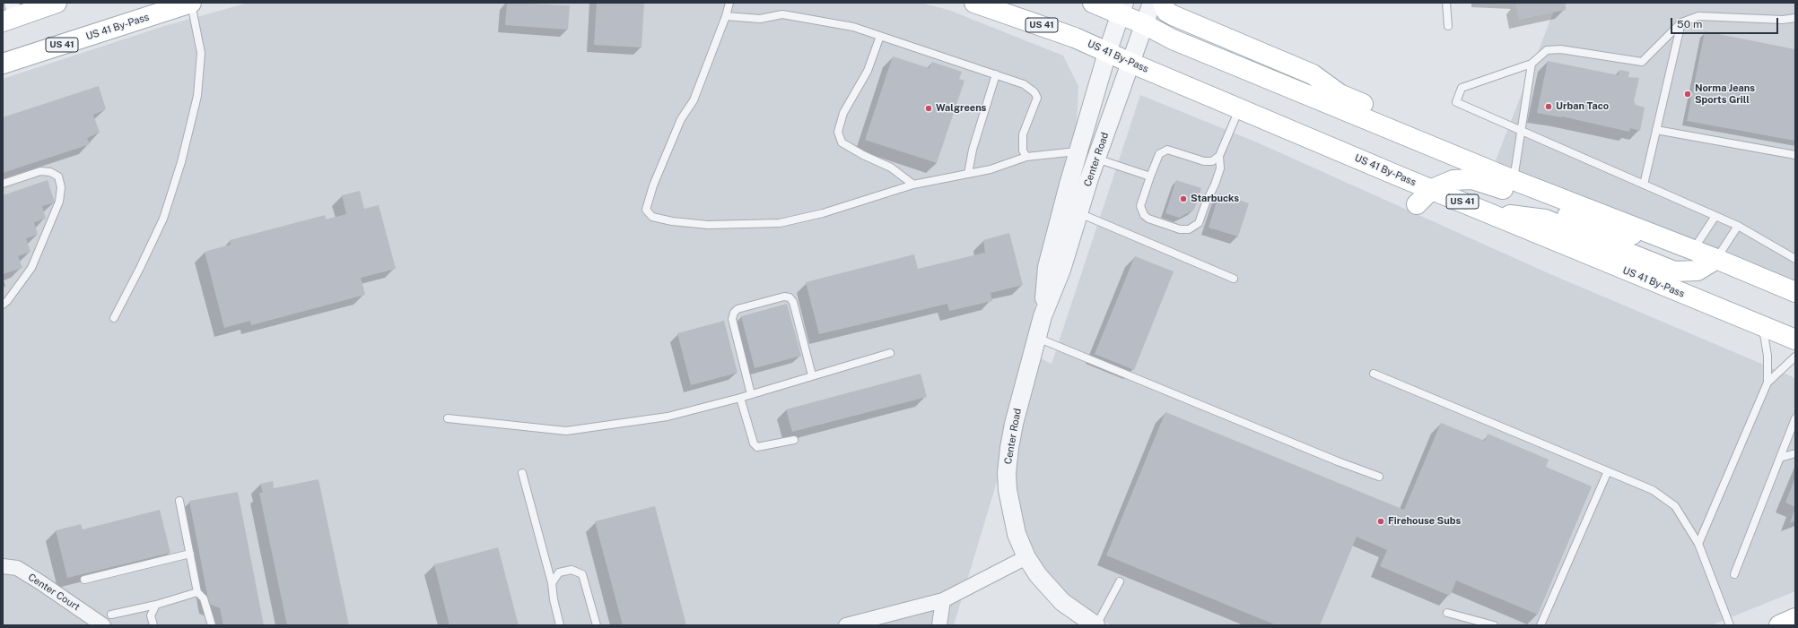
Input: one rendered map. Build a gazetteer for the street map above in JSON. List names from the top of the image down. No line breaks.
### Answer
{"streets":{"main road":["US 41","US 41 By-Pass"],"street":["Center Road","Center Court"]},"crossings":[["US 41 By-Pass","Center Road"]],"places":["Norma Jeans Sports Grill","Urban Taco","Walgreens","Starbucks","Firehouse Subs"],"scale_bar":"50 m"}
